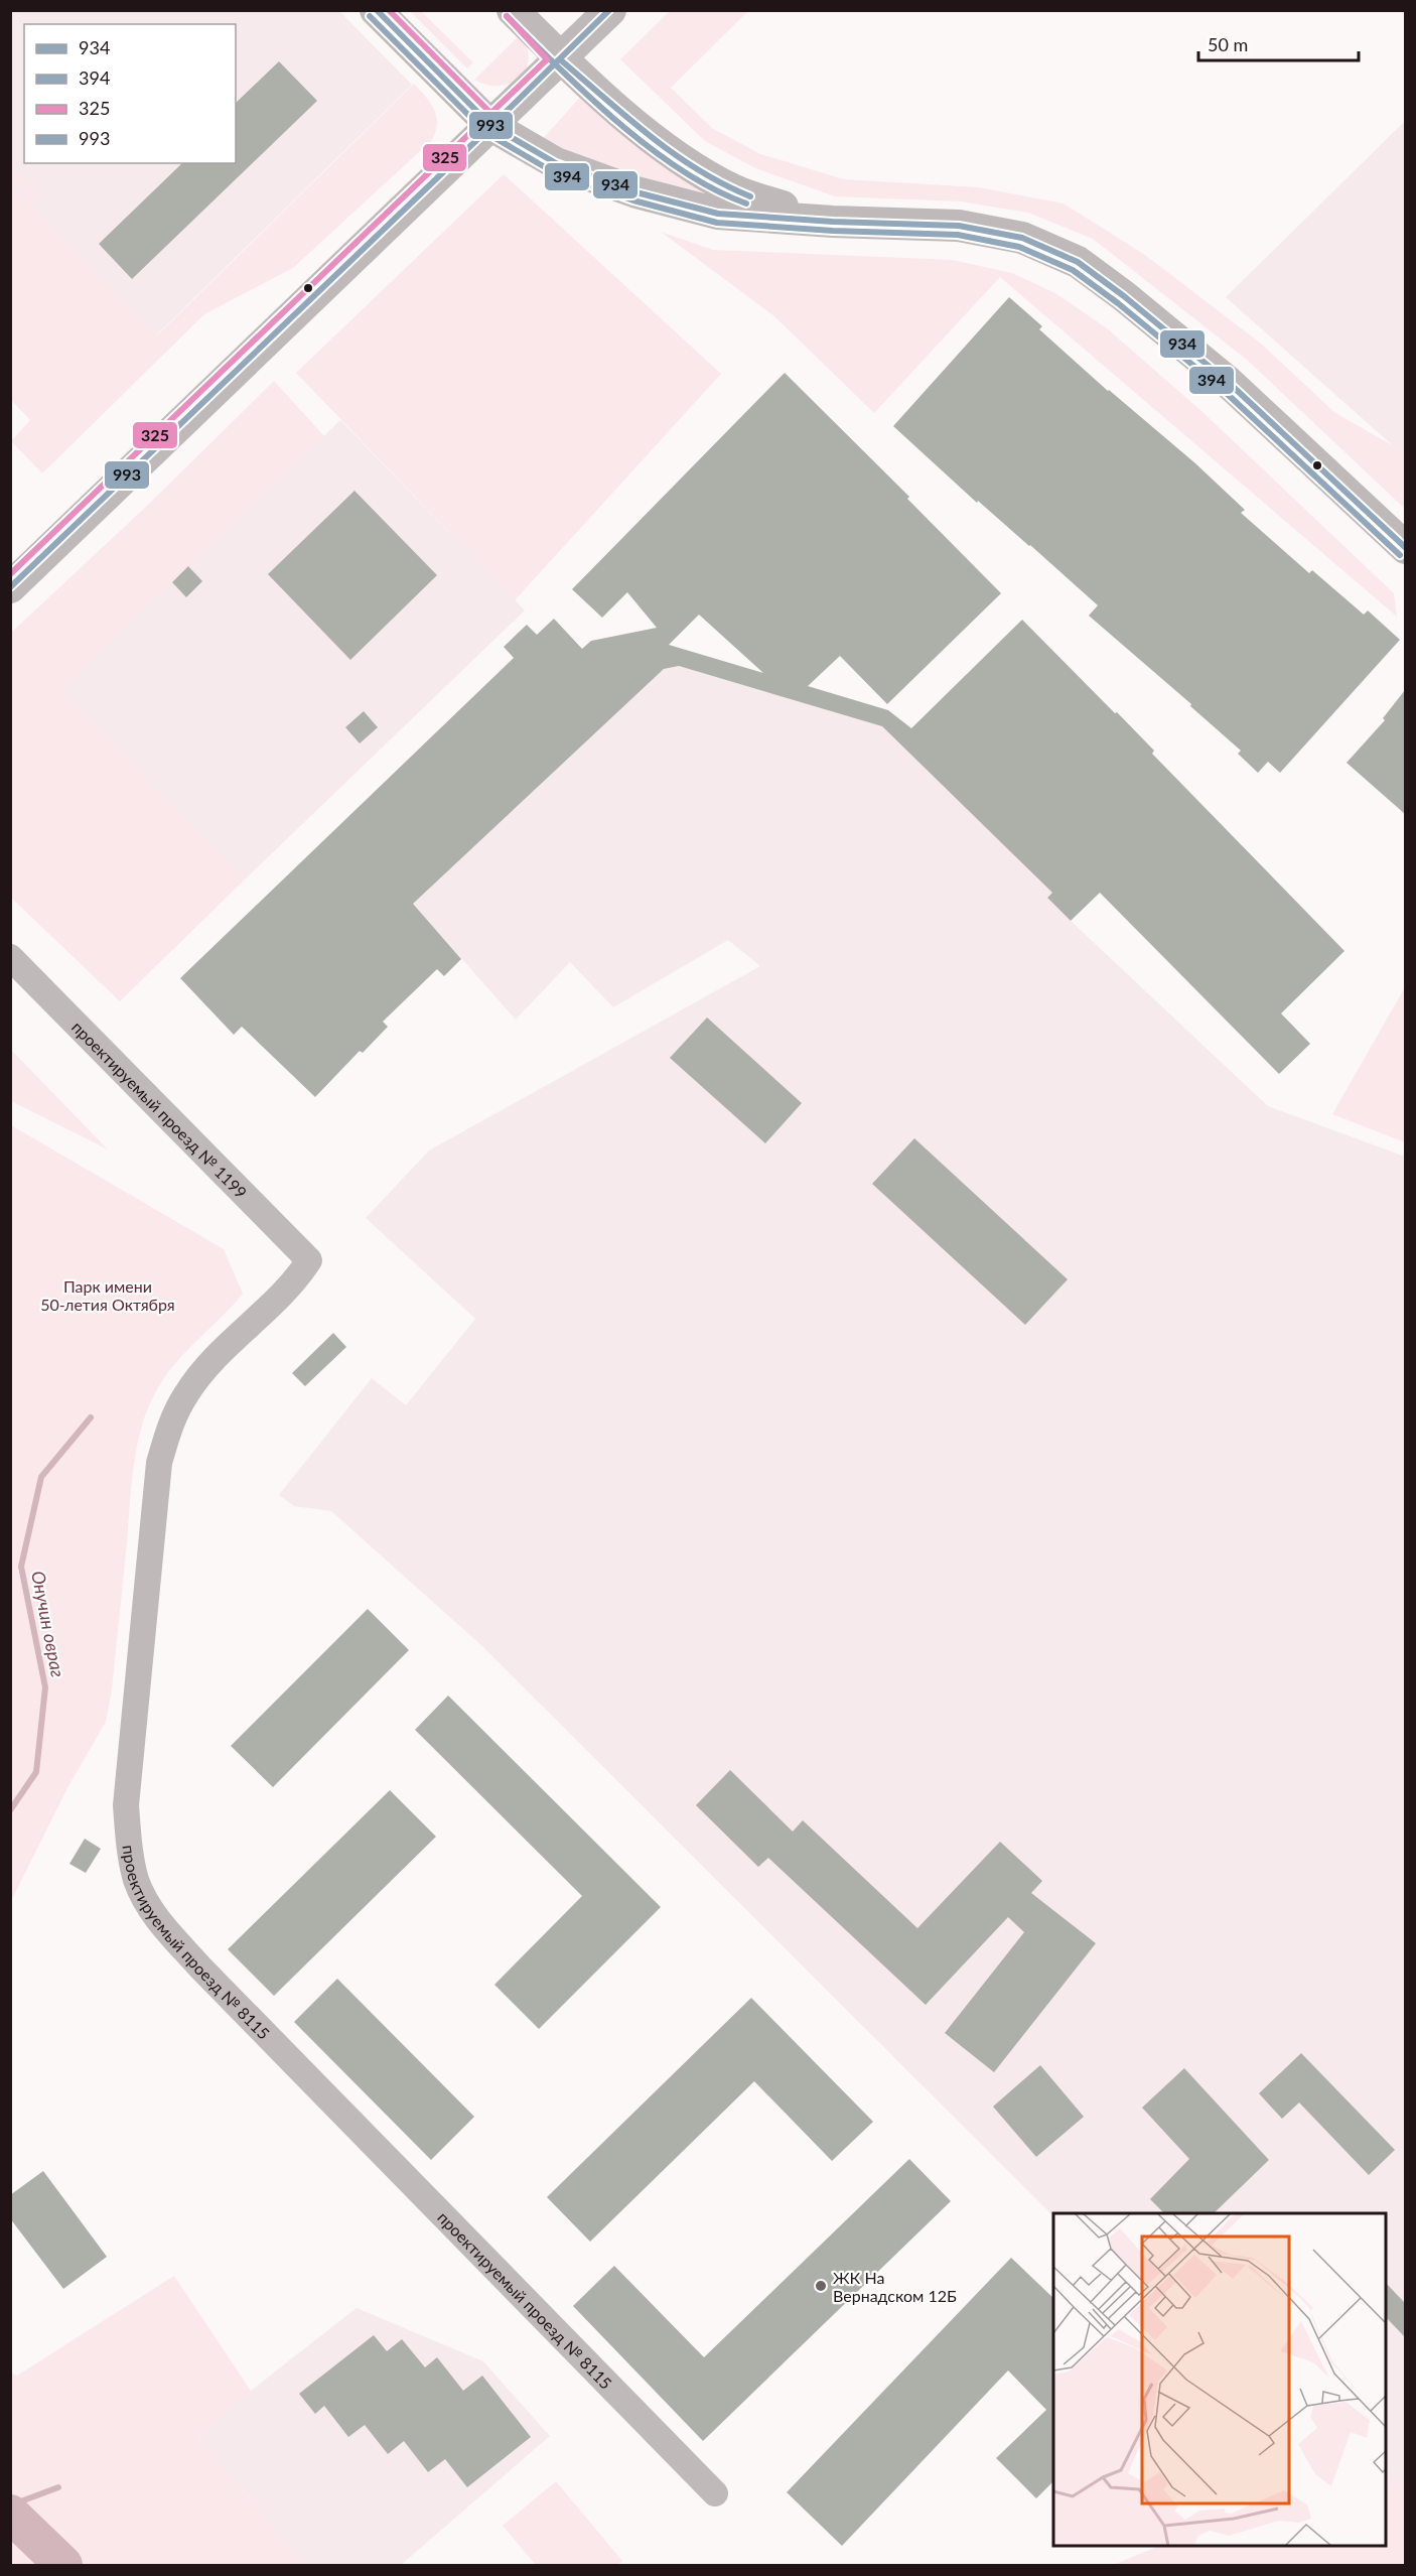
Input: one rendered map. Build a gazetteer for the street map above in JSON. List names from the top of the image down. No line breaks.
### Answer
{"streets":{"street":["проектируемый проезд № 1199","проектируемый проезд № 8115"]},"crossings":[["проектируемый проезд № 1199","проектируемый проезд № 8115"]],"water":["Онучин овраг"],"parks":["Парк имени 50-летия Октября"],"places":["ЖК На Вернадском 12Б"],"lines":["transit line 934","transit line 325","transit line 993","transit line 394"],"legend":["934","394","325","993"],"scale_bar":"50 m"}
